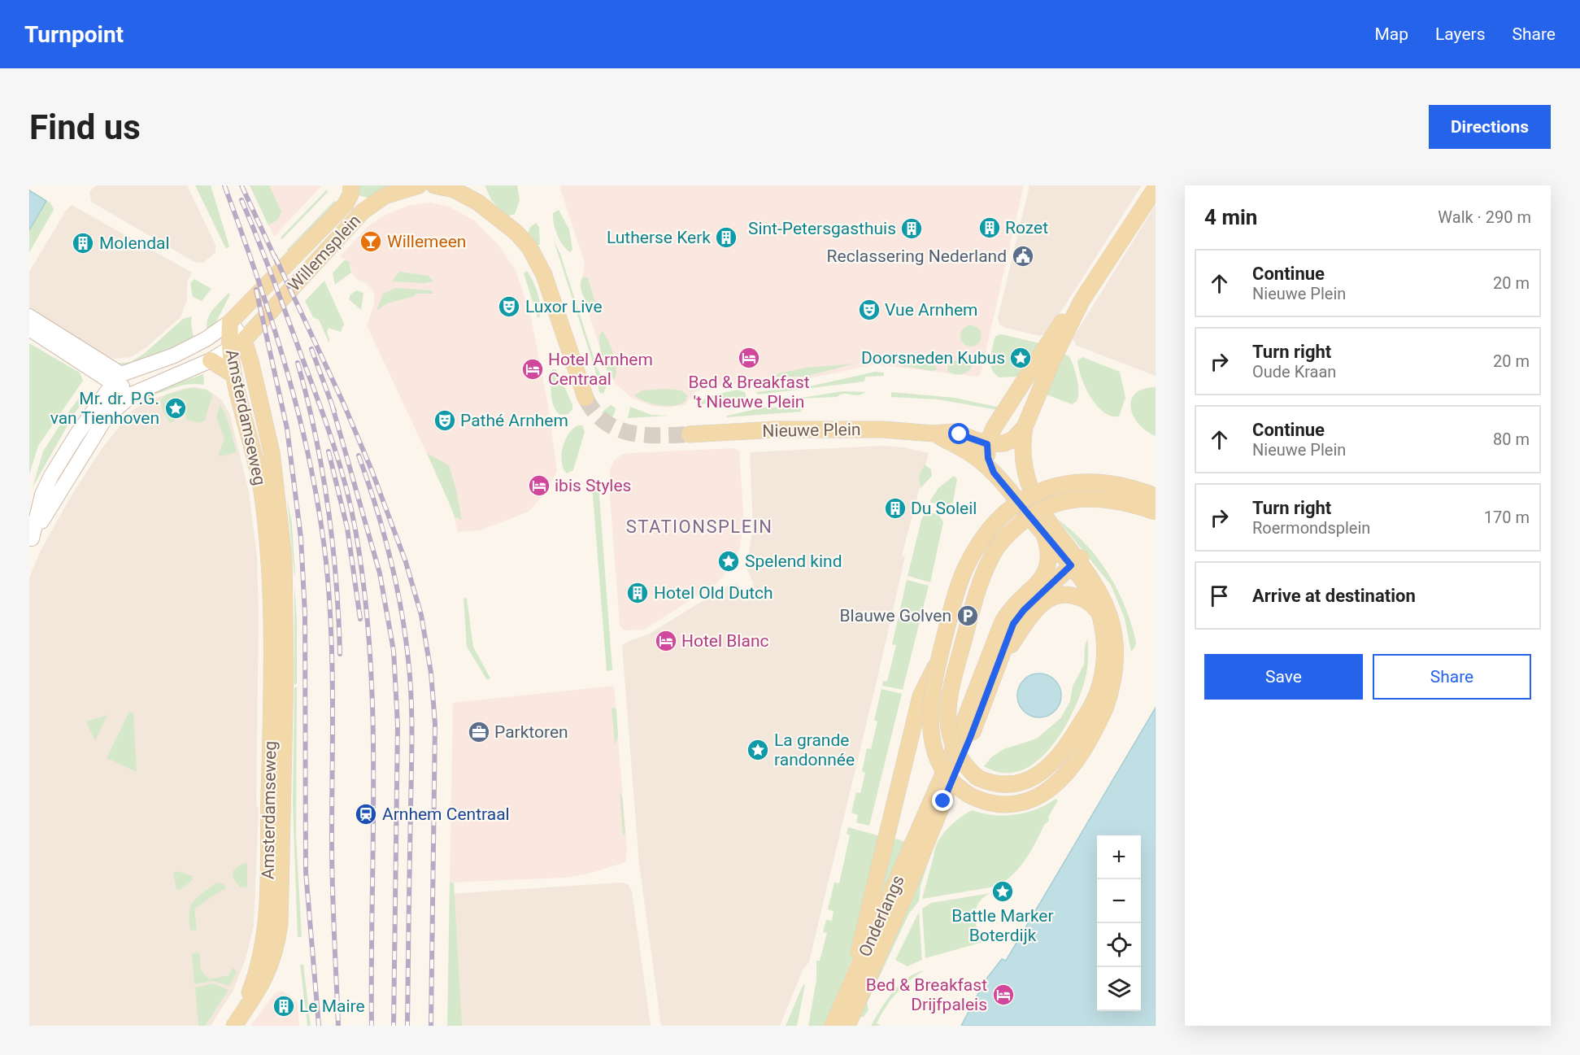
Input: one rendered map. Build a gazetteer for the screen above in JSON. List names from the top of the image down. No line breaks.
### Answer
{"streets":{"main road":["Willemsplein","Amsterdamseweg","Nieuwe Plein","Onderlangs"]},"crossings":[["Willemsplein","Amsterdamseweg"]],"districts":["STATIONSPLEIN"],"places":{"building":["Rozet","Sint-Petersgasthuis","Lutherse Kerk","Molendal","Du Soleil","Hotel Old Dutch","Le Maire"],"bar":["Willemeen"],"public building":["Reclassering Nederland"],"theatre":["Luxor Live","Vue Arnhem","Pathé Arnhem"],"hotel":["Bed & Breakfast 't Nieuwe Plein","Hotel Arnhem Centraal","ibis Styles","Hotel Blanc","Bed & Breakfast Drijfpaleis"],"place":["Doorsneden Kubus","Mr. dr. P.G. van Tienhoven","Spelend kind","La grande randonnée","Battle Marker Boterdijk"],"parking":["Blauwe Golven"],"office":["Parktoren"],"station":["Arnhem Centraal"]},"page":{"header":"Turnpoint","nav":["Map","Layers","Share"],"buttons":["Directions",["Save","Share"]],"title":"Find us","heading":["4 min","Walk · 290 m"],"list":[["Continue","Nieuwe Plein","20 m"],["Turn right","Oude Kraan","20 m"],["Continue","Nieuwe Plein","80 m"],["Turn right","Roermondsplein","170 m"],"Arrive at destination"],"map_buttons":["+","−"]}}
